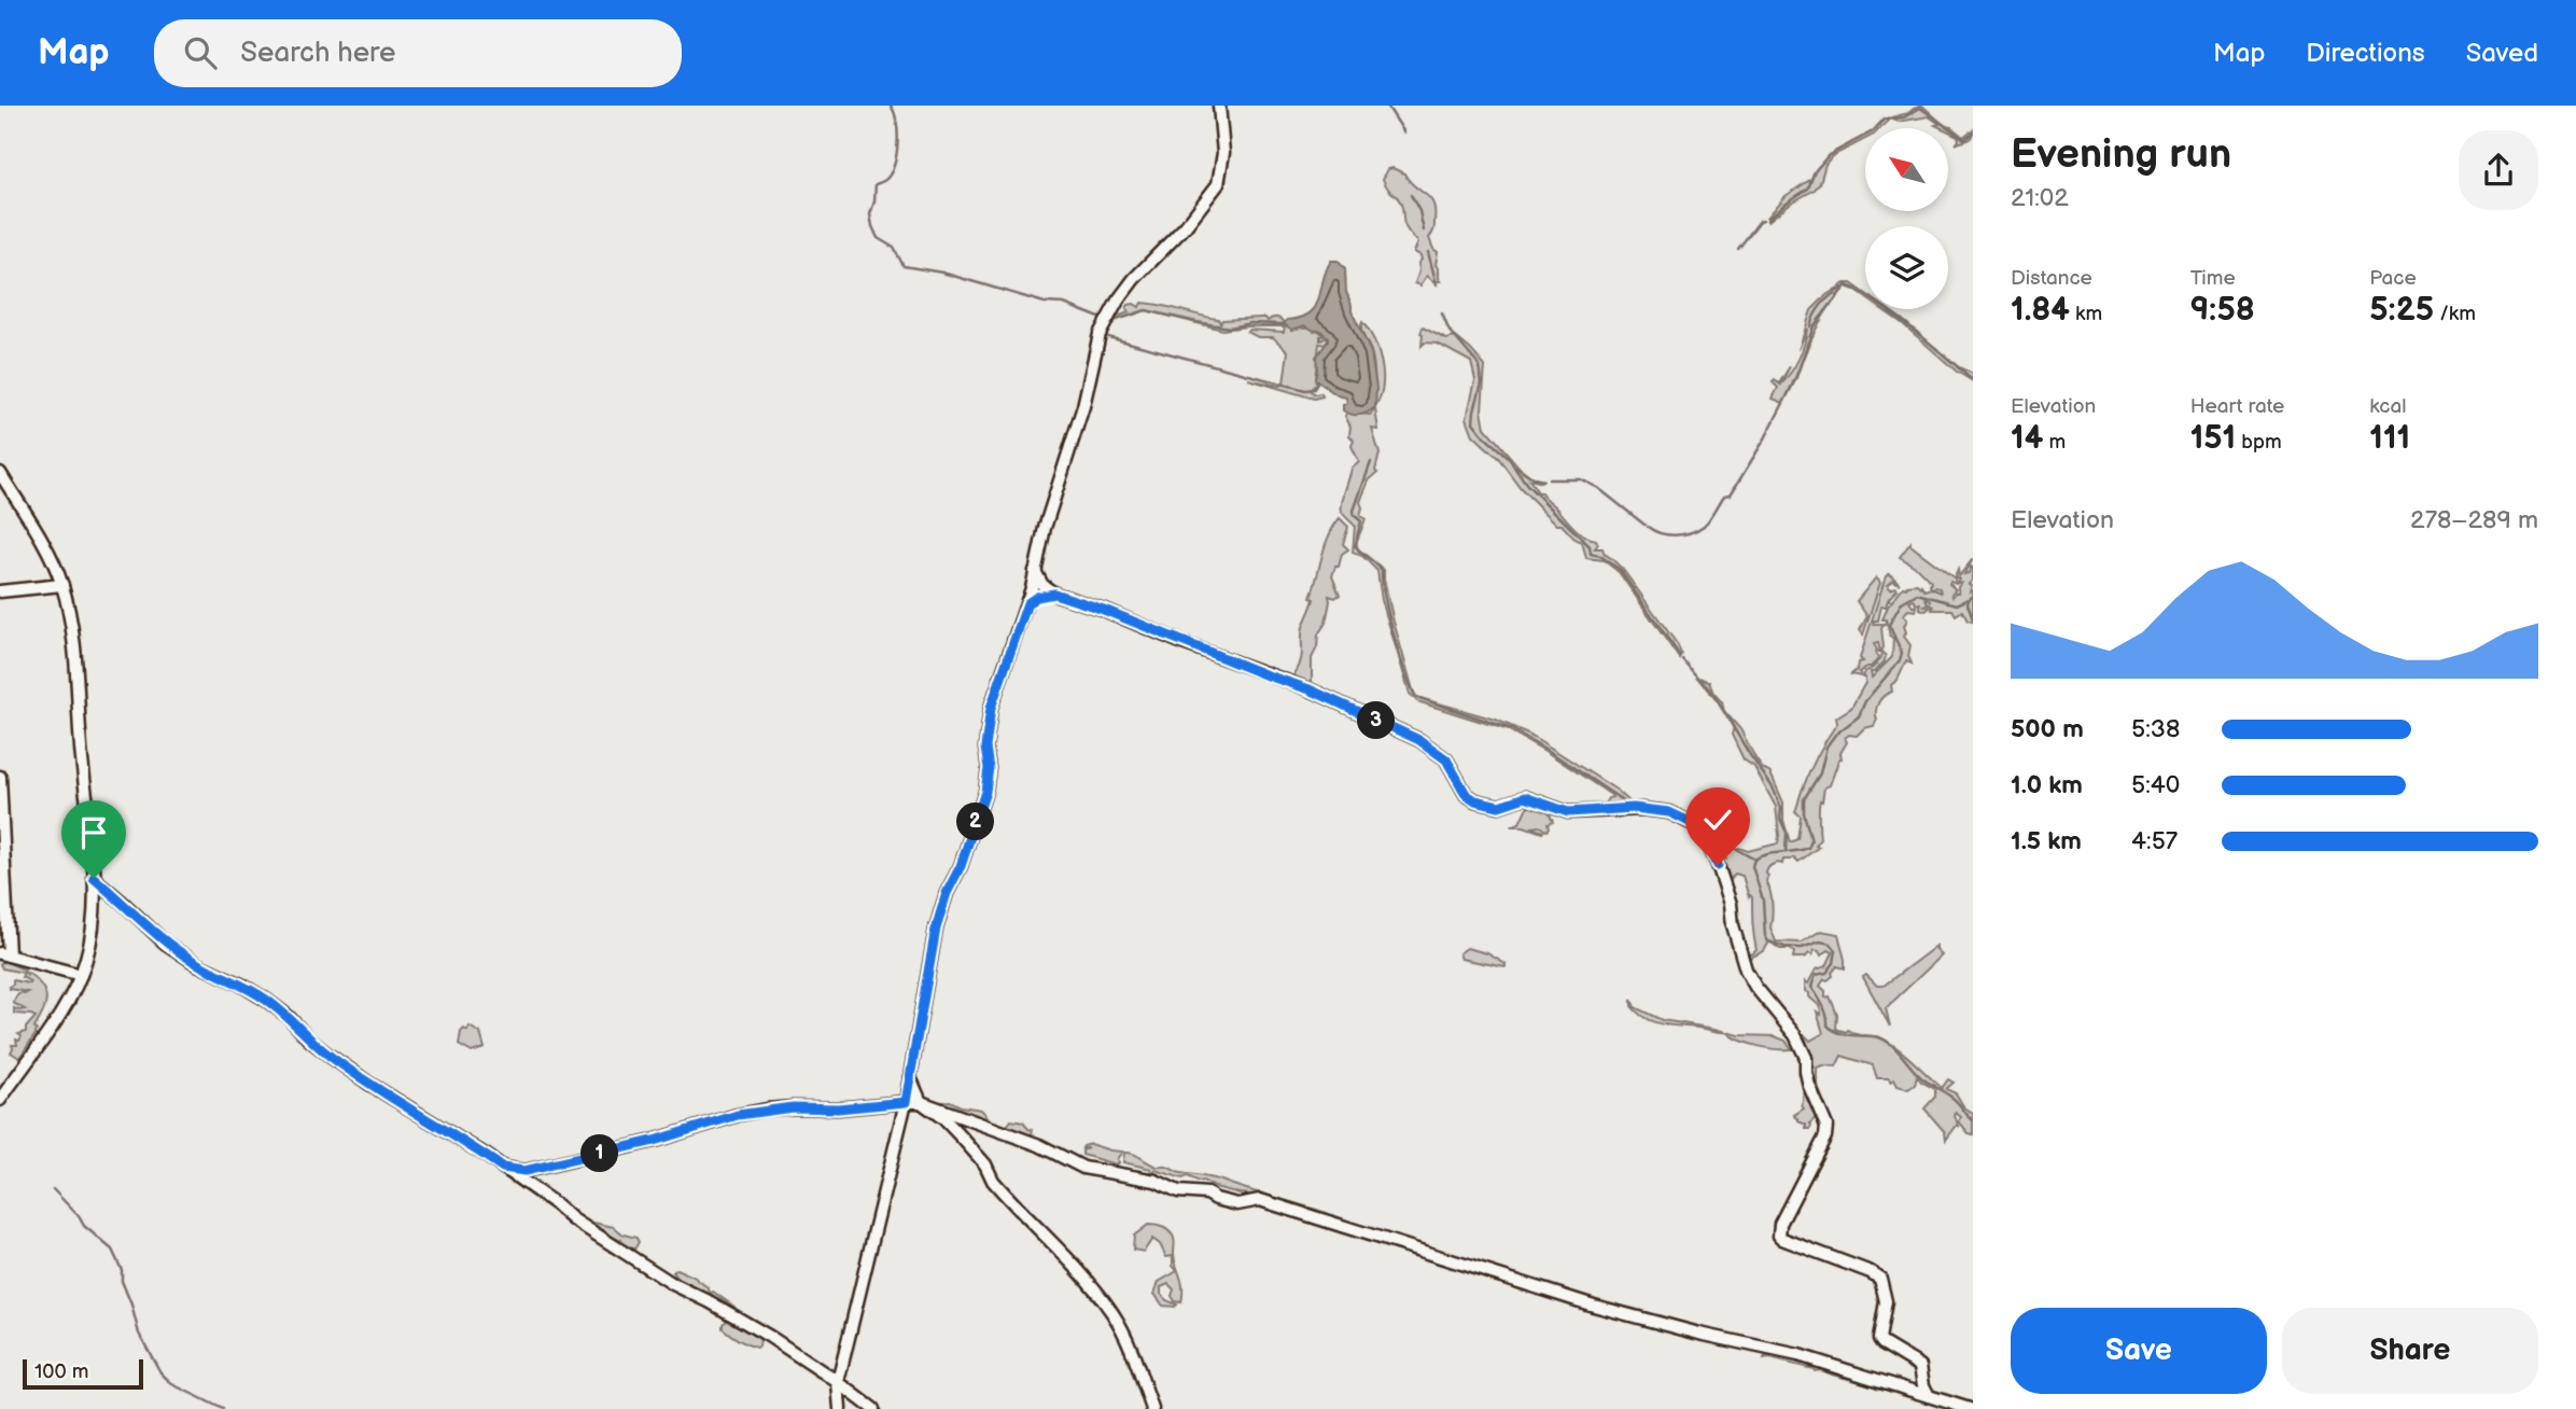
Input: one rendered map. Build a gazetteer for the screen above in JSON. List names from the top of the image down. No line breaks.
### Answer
{"scale_bar":"100 m","north":"top left","page":{"header":"Map","search":"Search here","nav":["Map","Directions","Saved"],"heading":["Evening run","21:02"],"stats":[["Distance","1.84 km"],["Time","9:58"],["Pace","5:25 /km"],["Elevation","14 m"],["Heart rate","151 bpm"],["kcal","111"]],"chart":["Elevation","278–289 m"],"pins":["3","2","1"],"list":[{"name":"500 m","note":"5:38"},{"name":"1.0 km","note":"5:40"},{"name":"1.5 km","note":"4:57"}],"buttons":["Save","Share"],"scale":"100 m"}}
